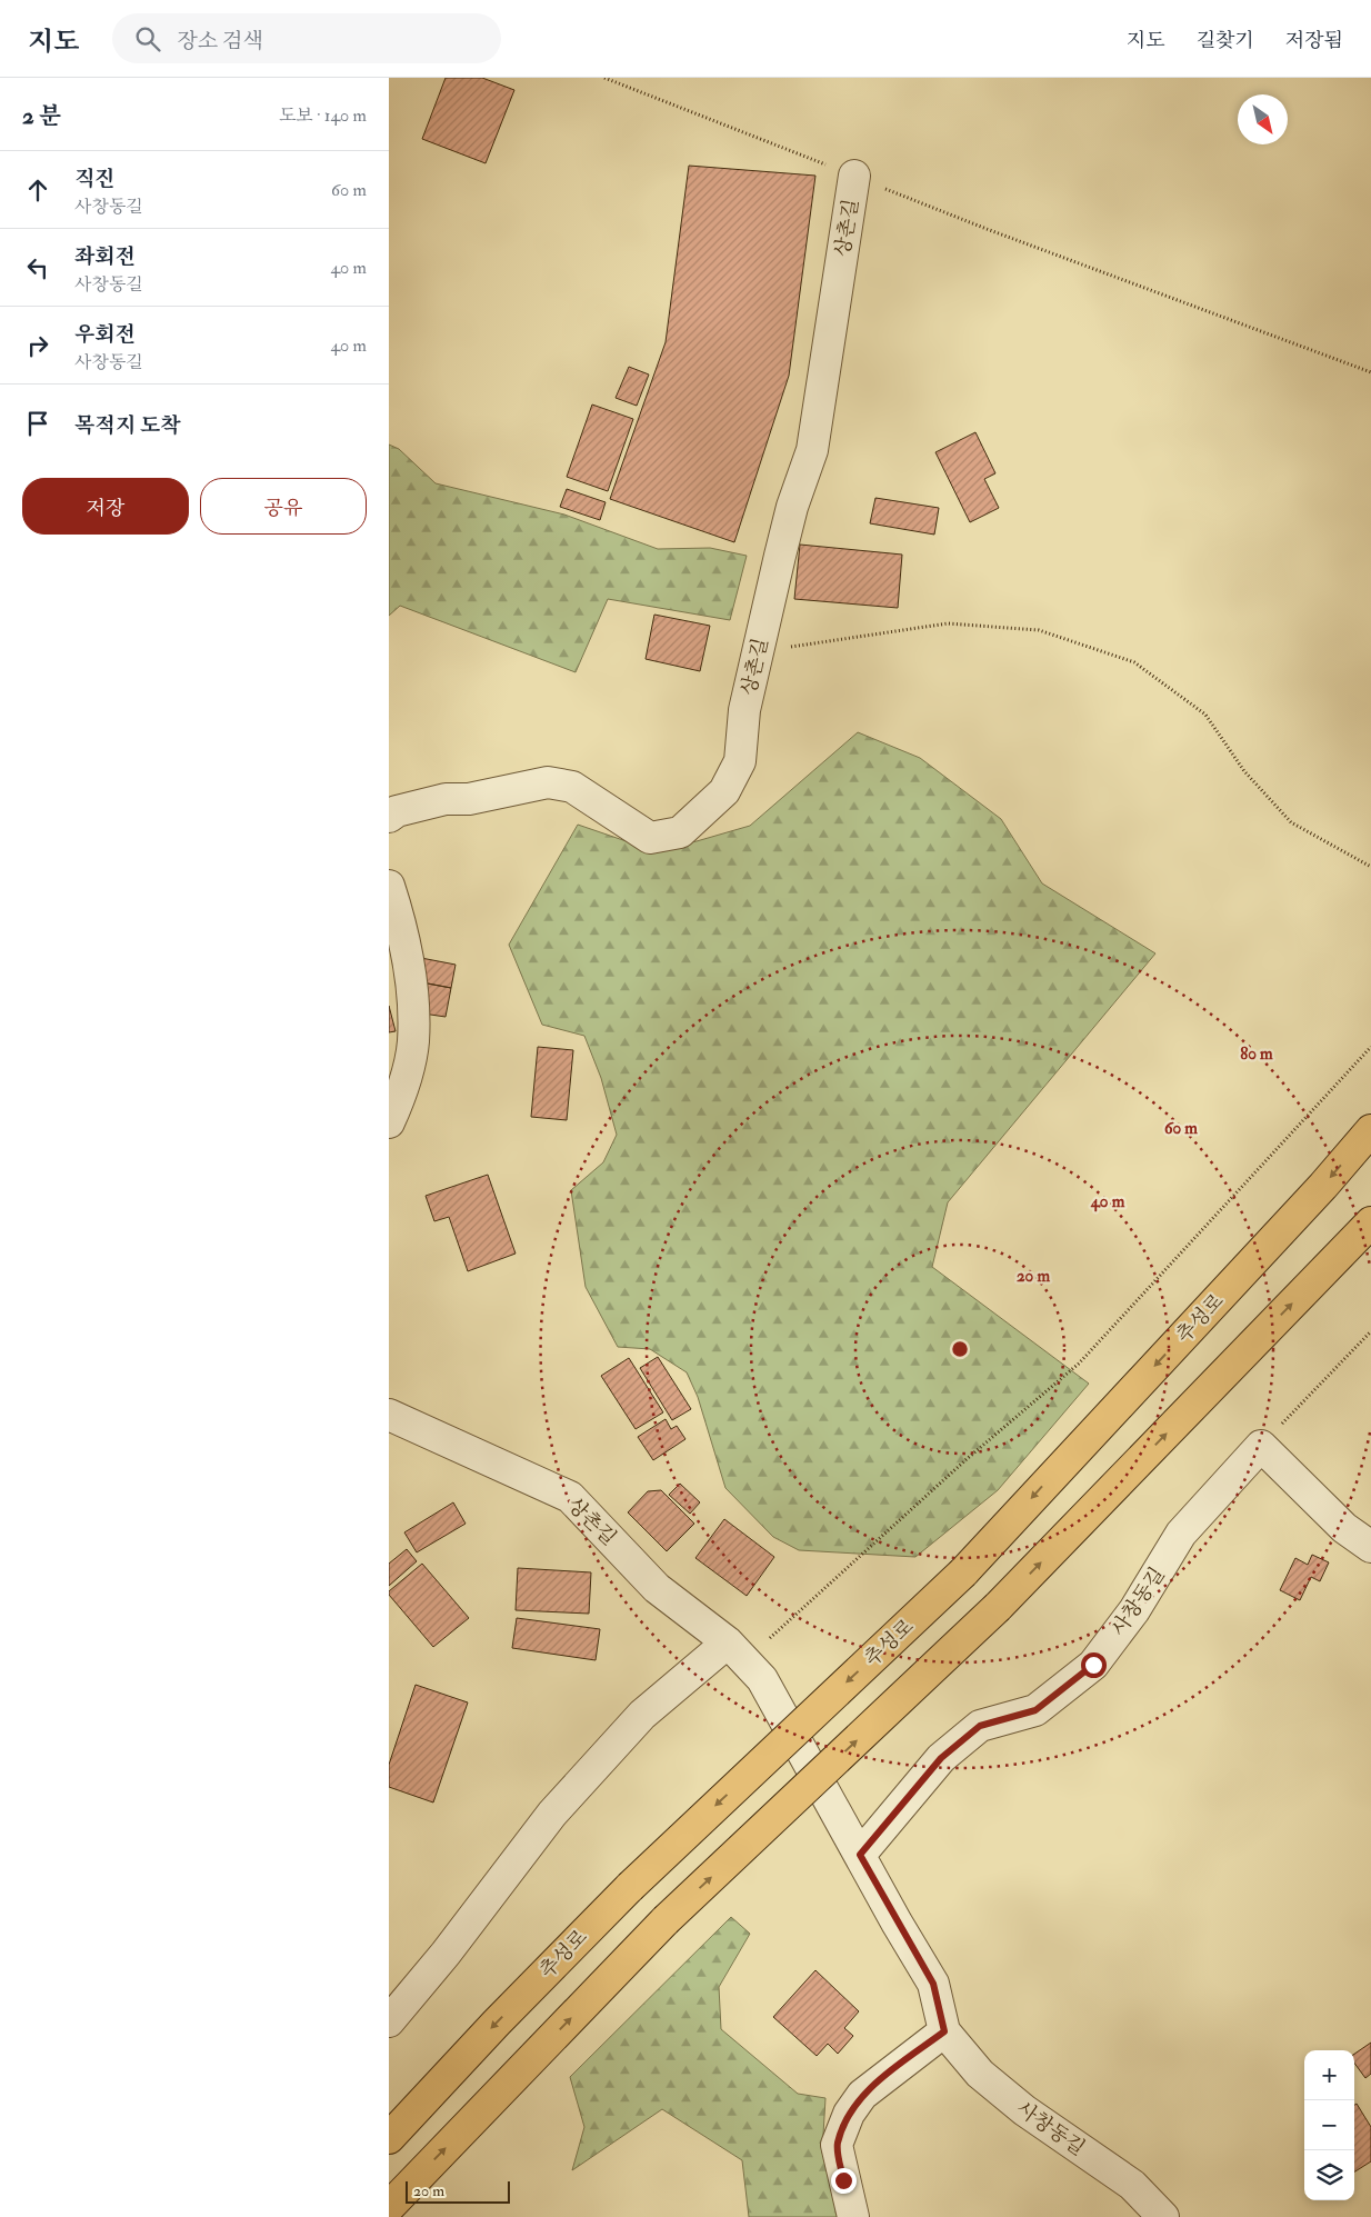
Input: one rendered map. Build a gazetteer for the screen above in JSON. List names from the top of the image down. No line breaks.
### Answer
{"streets":{"main road":["추성로"],"street":["상촌길","사창동길"]},"scale_bar":"20 m","north":"bottom right","page":{"header":"지도","search":"장소 검색","nav":["지도","길찾기","저장됨"],"heading":["2 분","도보 · 140 m"],"list":[["직진","사창동길","60 m"],["좌회전","사창동길","40 m"],["우회전","사창동길","40 m"],"목적지 도착"],"buttons":["저장","공유"],"map_buttons":["+","−"],"scale":"20 m"},"rings":["80 m","60 m","40 m","20 m"]}
